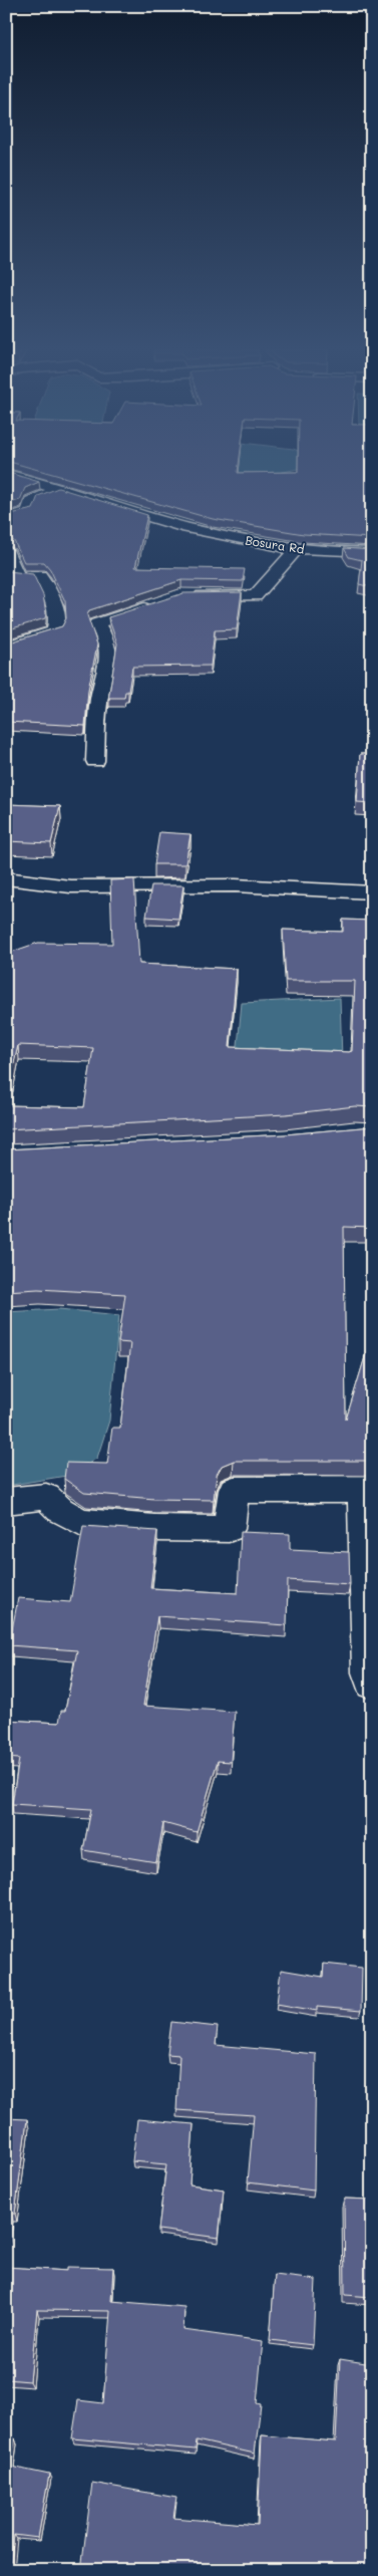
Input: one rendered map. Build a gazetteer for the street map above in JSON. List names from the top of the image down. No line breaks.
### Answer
{"streets":{"street":["Bosura Rd"]}}
